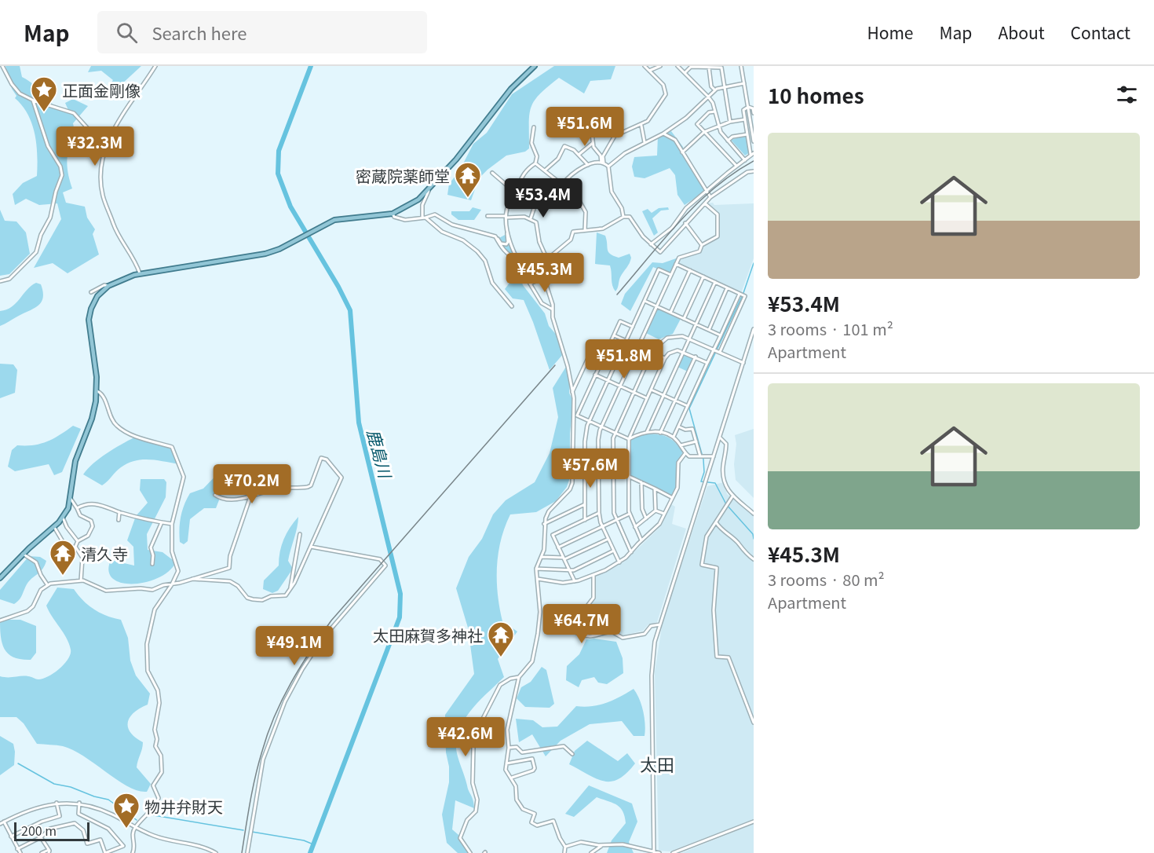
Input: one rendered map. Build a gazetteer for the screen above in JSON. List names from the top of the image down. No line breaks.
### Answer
{"districts":["太田"],"water":["鹿島川"],"places":{"place":["正面金剛像","物井弁財天"],"temple":["密蔵院薬師堂","清久寺","太田麻賀多神社"]},"scale_bar":"200 m","page":{"header":"Map","search":"Search here","nav":["Home","Map","About","Contact"],"heading":"10 homes","price":["¥51.6M","¥32.3M","¥53.4M","¥45.3M","¥51.8M","¥57.6M","¥70.2M","¥64.7M","¥49.1M","¥42.6M"],"list":[{"name":"¥53.4M","note":"3 rooms · 101 m² · Apartment"},{"name":"¥45.3M","note":"3 rooms · 80 m² · Apartment"}],"scale":"200 m"}}
